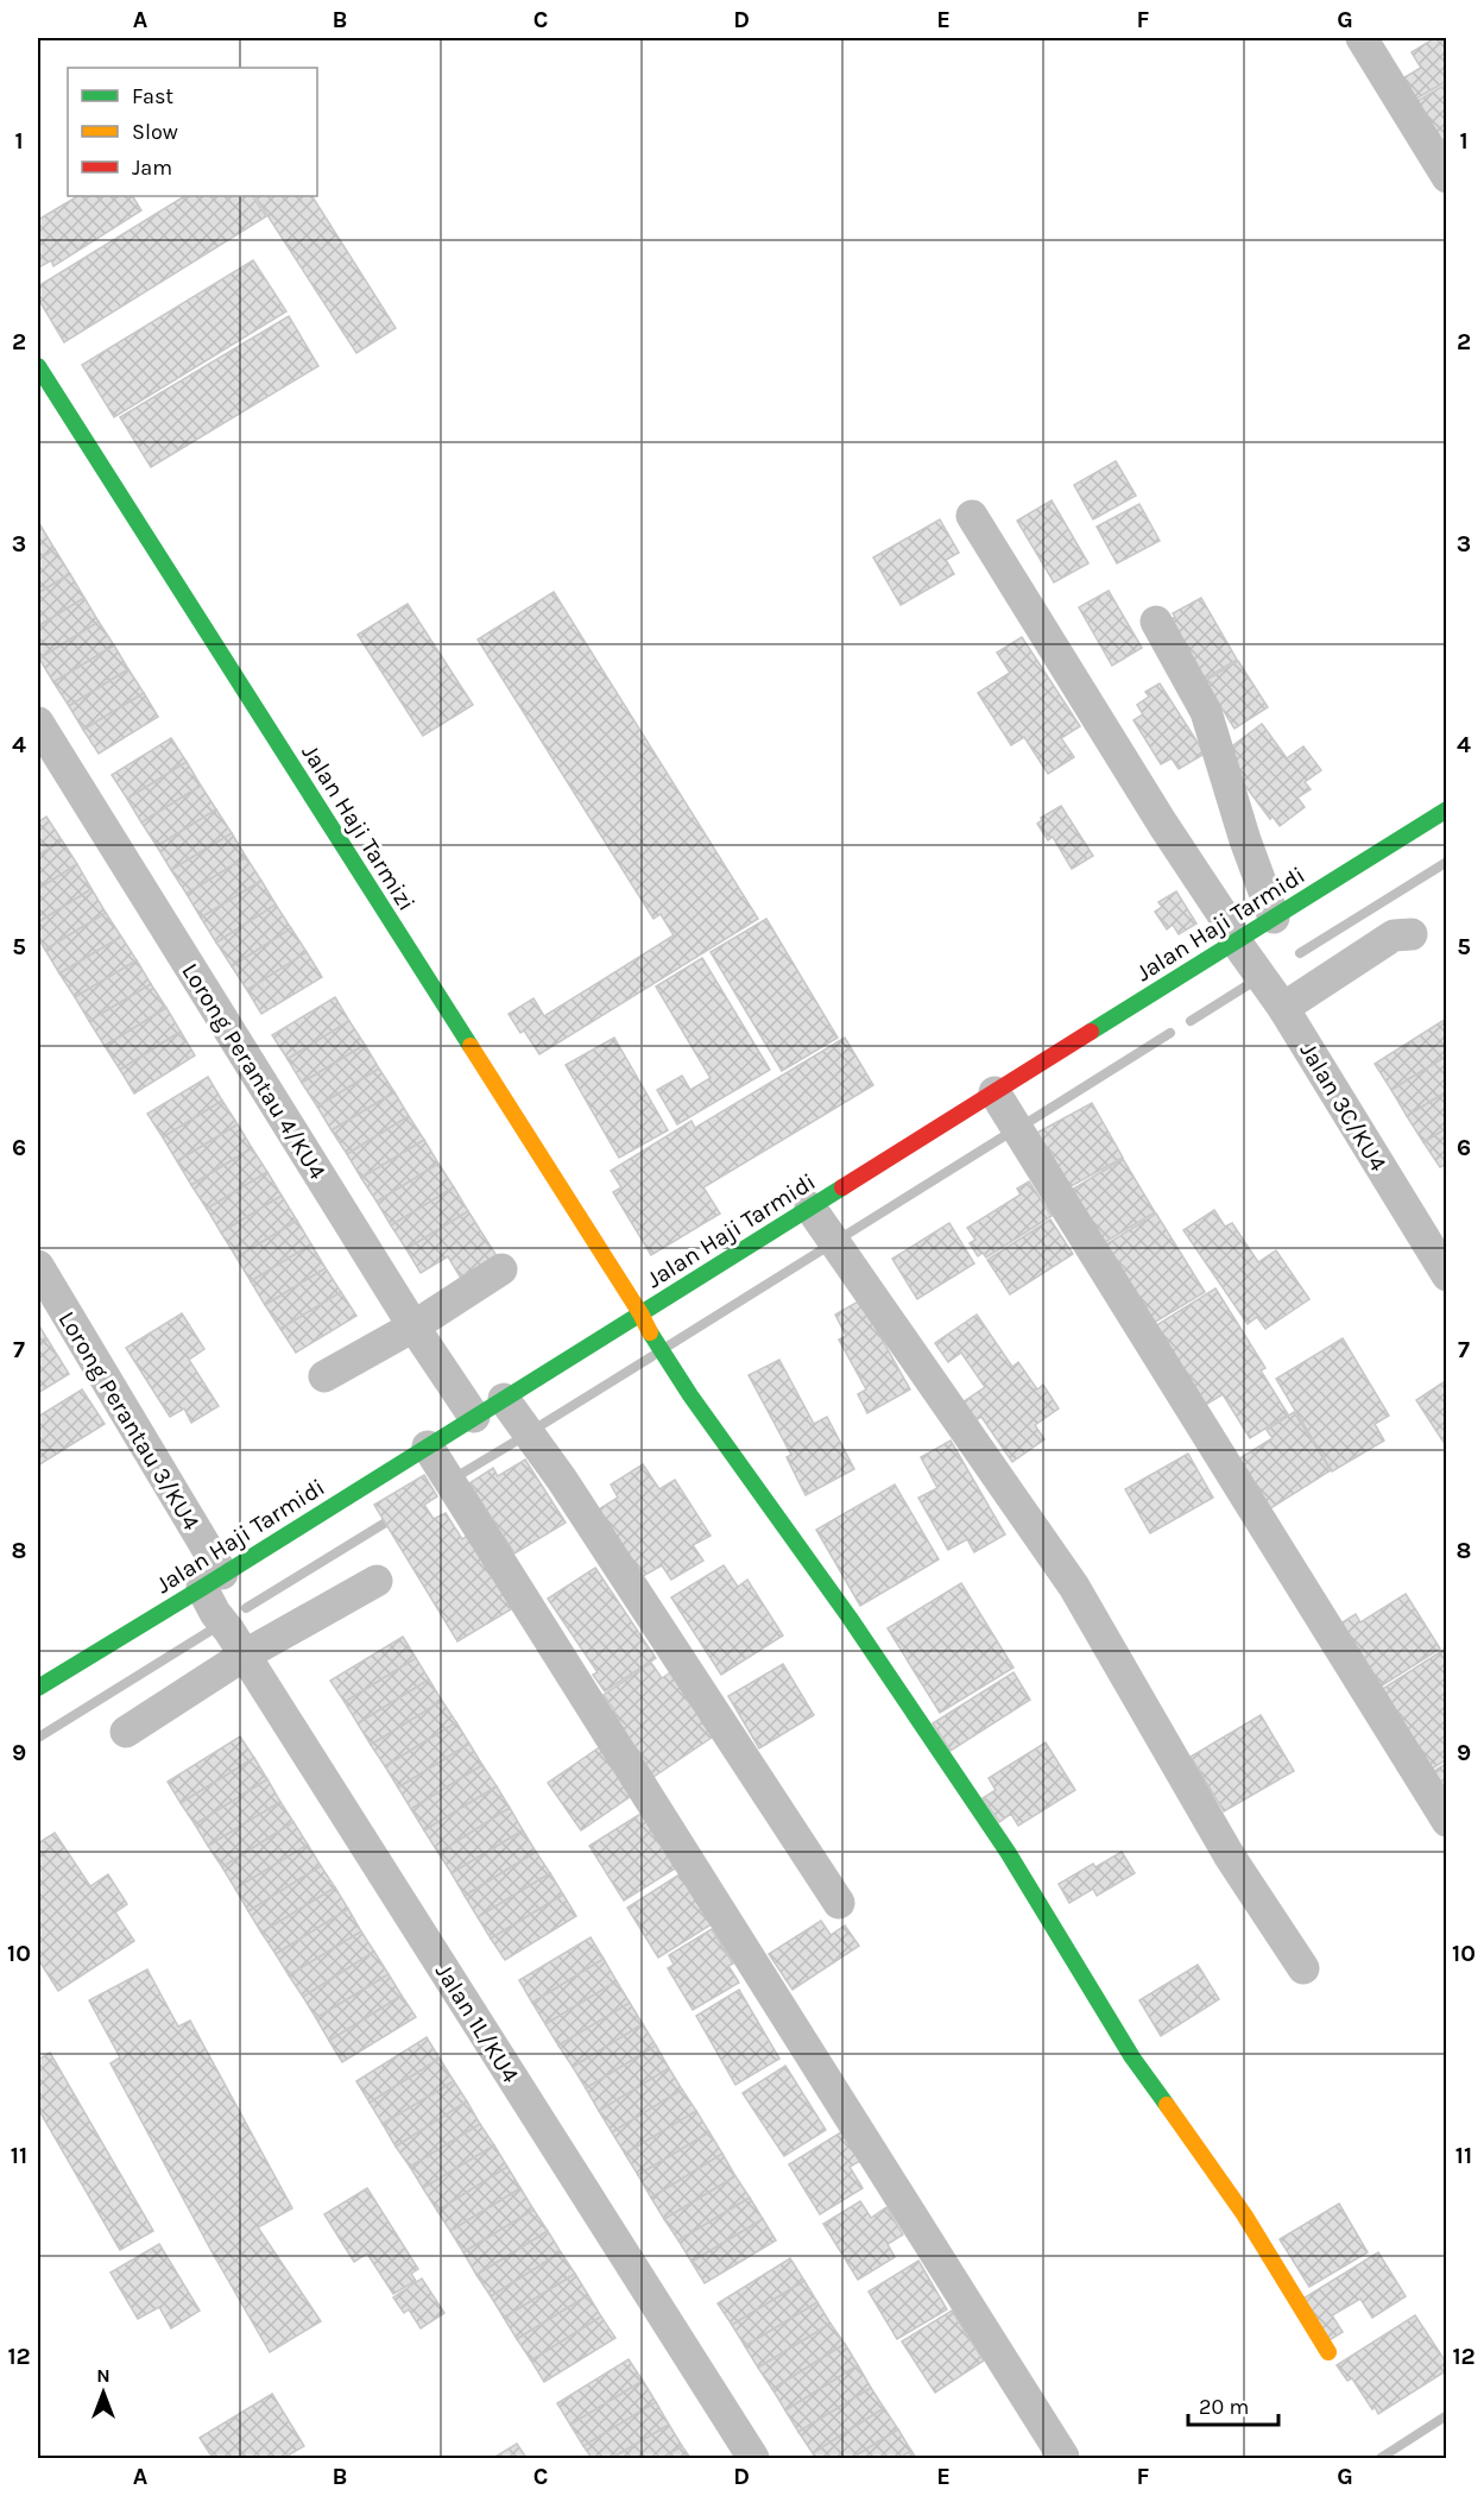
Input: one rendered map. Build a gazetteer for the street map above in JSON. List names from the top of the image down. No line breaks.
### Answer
{"streets":{"street":["Jalan Haji Tarmizi","Jalan Haji Tarmidi","Lorong Perantau 4/KU4","Jalan 3C/KU4","Lorong Perantau 3/KU4","Jalan 1L/KU4"]},"crossings":[["Jalan Haji Tarmizi","Jalan Haji Tarmidi"],["Jalan Haji Tarmidi","Lorong Perantau 4/KU4"],["Jalan Haji Tarmidi","Jalan 3C/KU4"],["Jalan Haji Tarmidi","Lorong Perantau 3/KU4"],["Jalan Haji Tarmidi","Jalan 1L/KU4"],["Lorong Perantau 3/KU4","Jalan 1L/KU4"]],"legend":["Fast","Slow","Jam"],"scale_bar":"20 m","north":"top","grid":{"columns":["A","B","C","D","E","F","G"],"rows":["1","2","3","4","5","6","7","8","9","10","11","12"]}}
